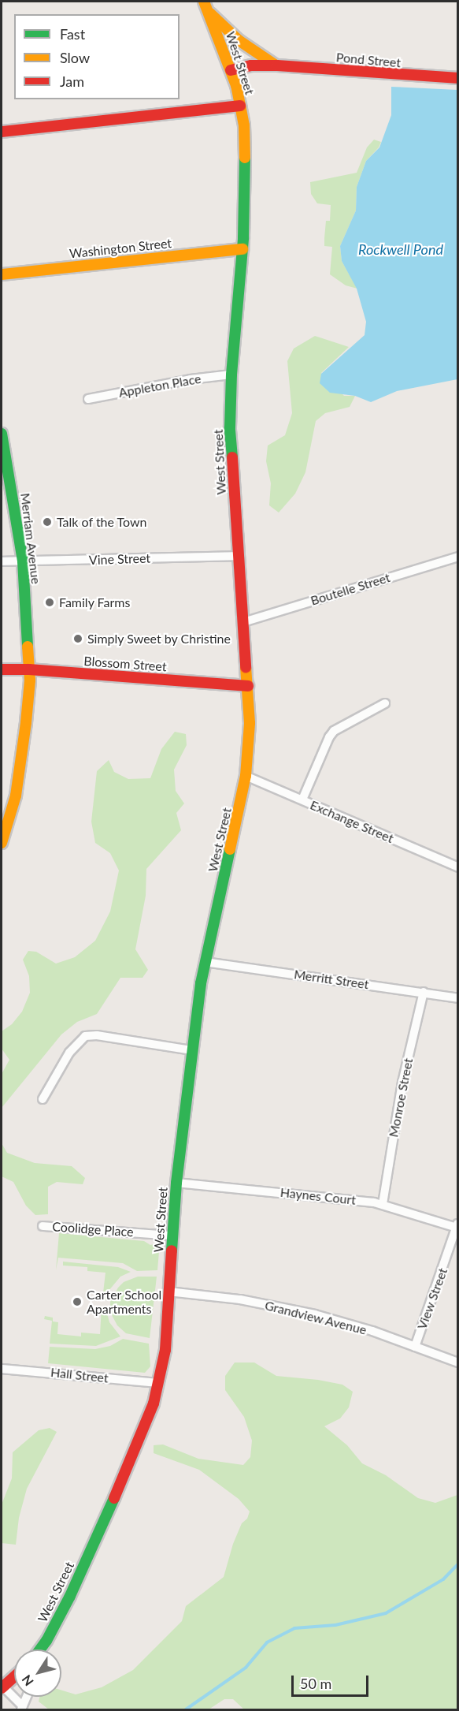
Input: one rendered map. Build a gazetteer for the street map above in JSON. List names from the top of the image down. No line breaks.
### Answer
{"streets":{"main road":["Pond Street","West Street","Washington Street","Merriam Avenue","Blossom Street"],"street":["Appleton Place","Vine Street","Boutelle Street","Exchange Street","Merritt Street","Monroe Street","Haynes Court","Coolidge Place","View Street","Grandview Avenue","Hall Street"]},"crossings":[["Pond Street","West Street"],["West Street","Washington Street"],["West Street","Appleton Place"],["West Street","Vine Street"],["West Street","Boutelle Street"],["West Street","Blossom Street"],["West Street","Exchange Street"],["West Street","Merritt Street"],["West Street","Haynes Court"],["West Street","Coolidge Place"],["West Street","Grandview Avenue"],["West Street","Hall Street"],["Merriam Avenue","Vine Street"],["Merriam Avenue","Blossom Street"],["Merritt Street","Monroe Street"],["Monroe Street","Haynes Court"],["Haynes Court","View Street"],["View Street","Grandview Avenue"]],"water":["Rockwell Pond"],"places":["Talk of the Town","Family Farms","Simply Sweet by Christine","Carter School Apartments"],"legend":["Fast","Slow","Jam"],"scale_bar":"50 m","north":"bottom left"}
